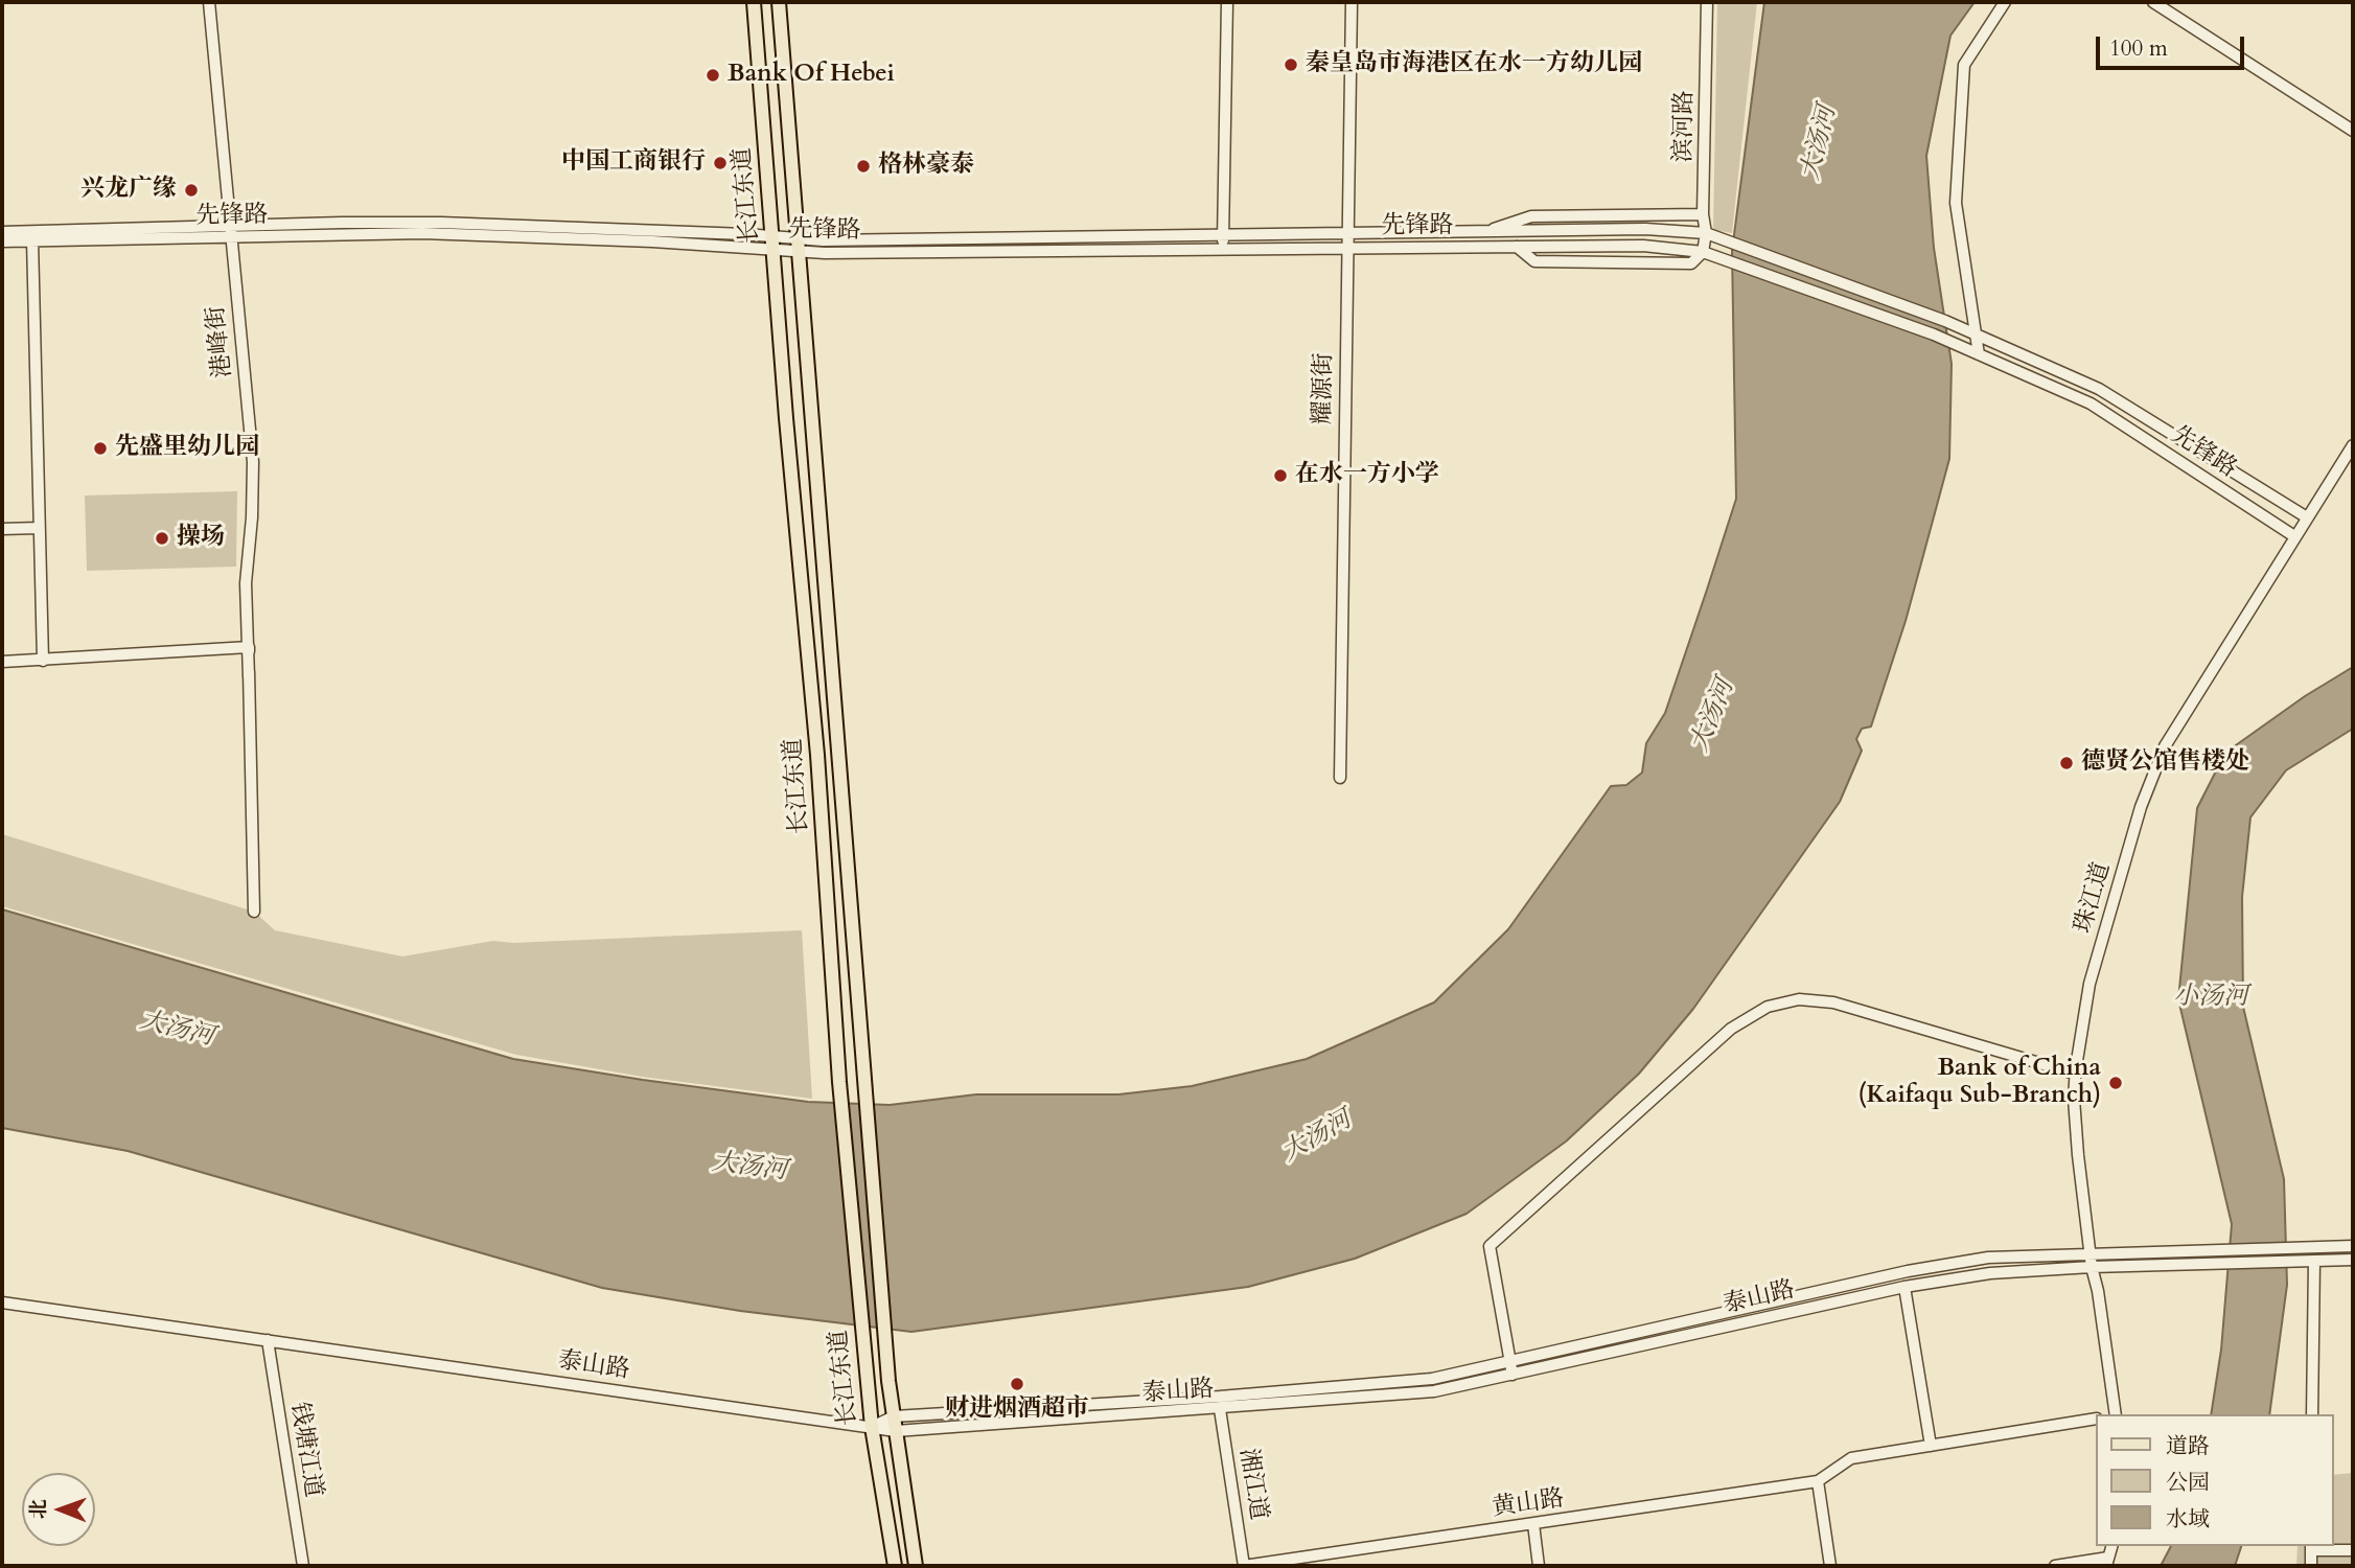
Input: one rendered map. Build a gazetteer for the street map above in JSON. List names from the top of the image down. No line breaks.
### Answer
{"streets":{"main road":["长江东道"],"street":["滨河路","先锋路","港峰街","耀源街","珠江道","泰山路","钱塘江道","湘江道","黄山路"]},"crossings":[["滨河路","先锋路"],["长江东道","先锋路"],["长江东道","泰山路"],["先锋路","港峰街"],["先锋路","耀源街"],["先锋路","珠江道"],["珠江道","泰山路"],["泰山路","钱塘江道"],["泰山路","湘江道"],["湘江道","黄山路"]],"water":["大汤河","小汤河"],"places":["秦皇岛市海港区在水一方幼儿园","Bank Of Hebei","中国工商银行","格林豪泰","兴龙广缘","先盛里幼儿园","在水一方小学","操场","德贤公馆售楼处","Bank of China (Kaifaqu Sub-Branch)","财进烟酒超市"],"legend":["道路","公园","水域"],"scale_bar":"100 m","north":"left"}
